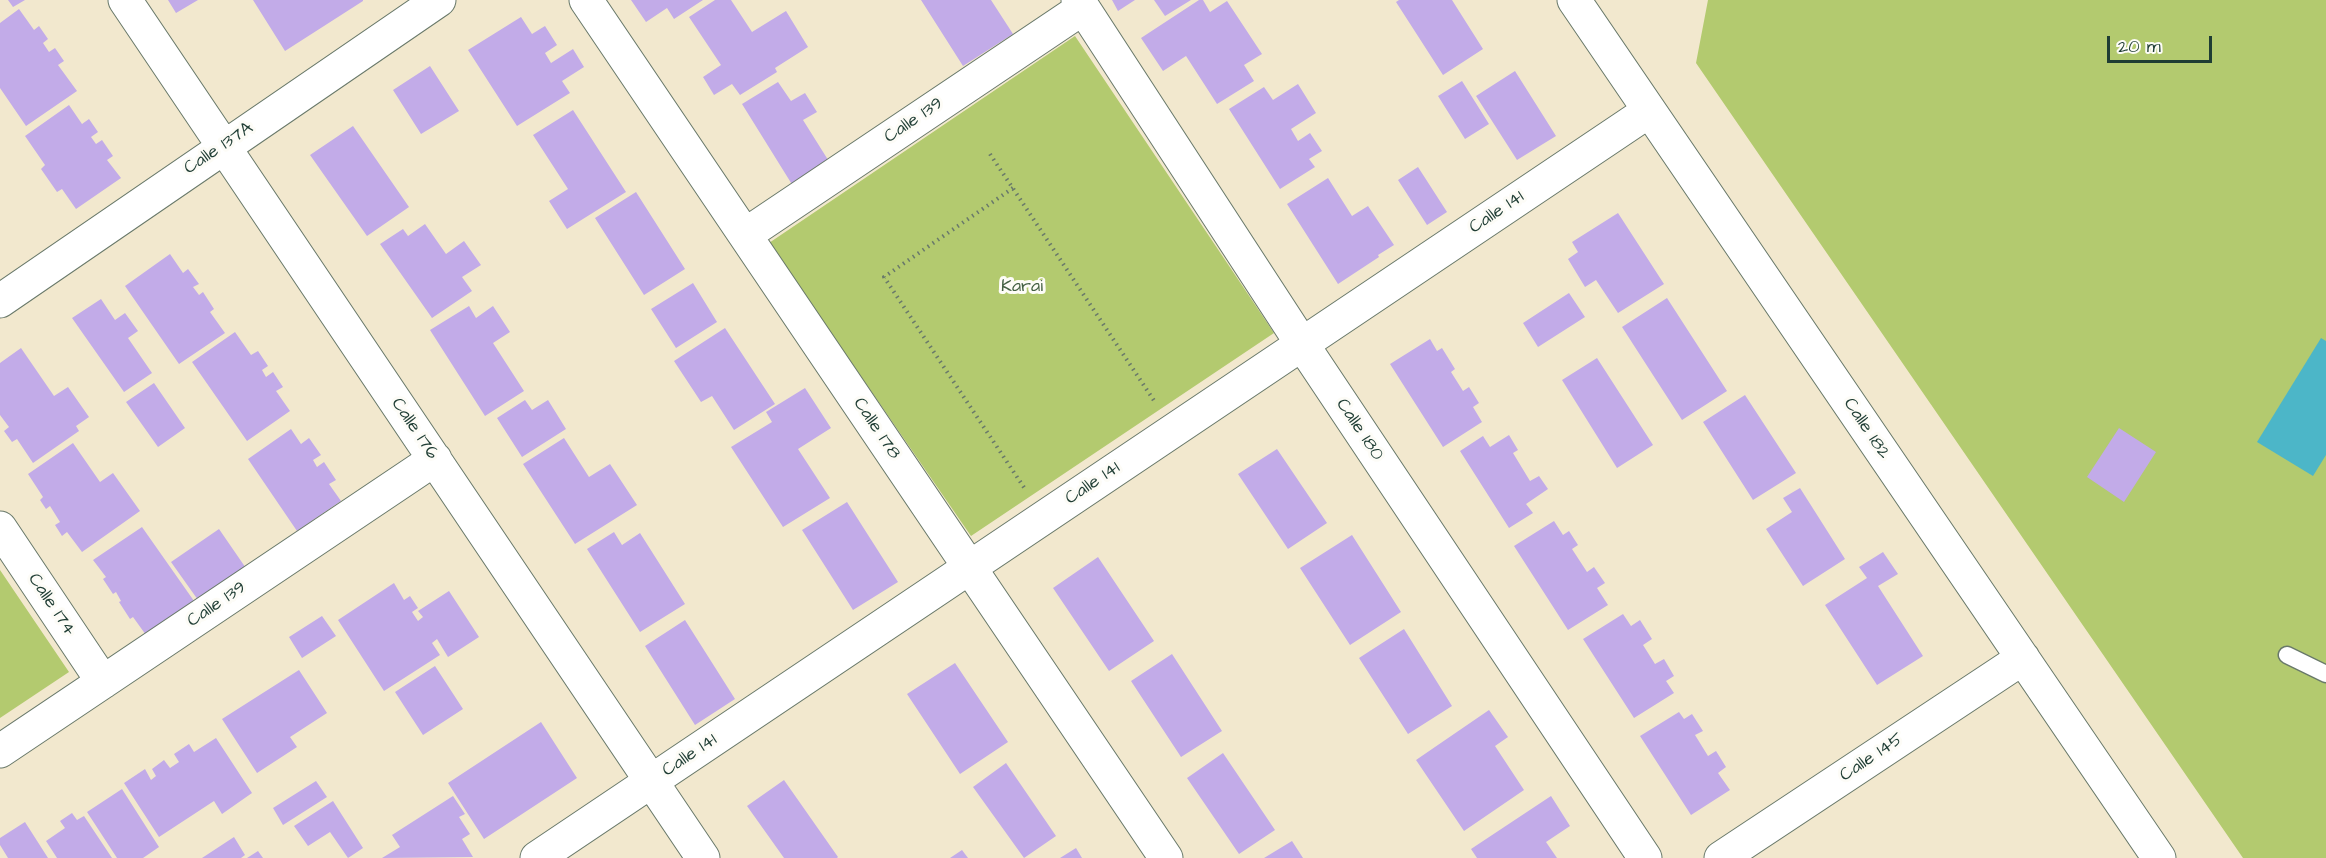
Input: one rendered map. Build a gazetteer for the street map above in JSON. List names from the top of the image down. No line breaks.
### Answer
{"streets":{"street":["Calle 139","Calle 137A","Calle 141","Calle 176","Calle 178","Calle 182","Calle 180","Calle 174","Calle 145"]},"crossings":[["Calle 139","Calle 176"],["Calle 139","Calle 178"],["Calle 139","Calle 180"],["Calle 139","Calle 174"],["Calle 137A","Calle 176"],["Calle 141","Calle 176"],["Calle 141","Calle 178"],["Calle 141","Calle 182"],["Calle 141","Calle 180"],["Calle 182","Calle 145"]],"parks":["Karai"],"scale_bar":"20 m"}
